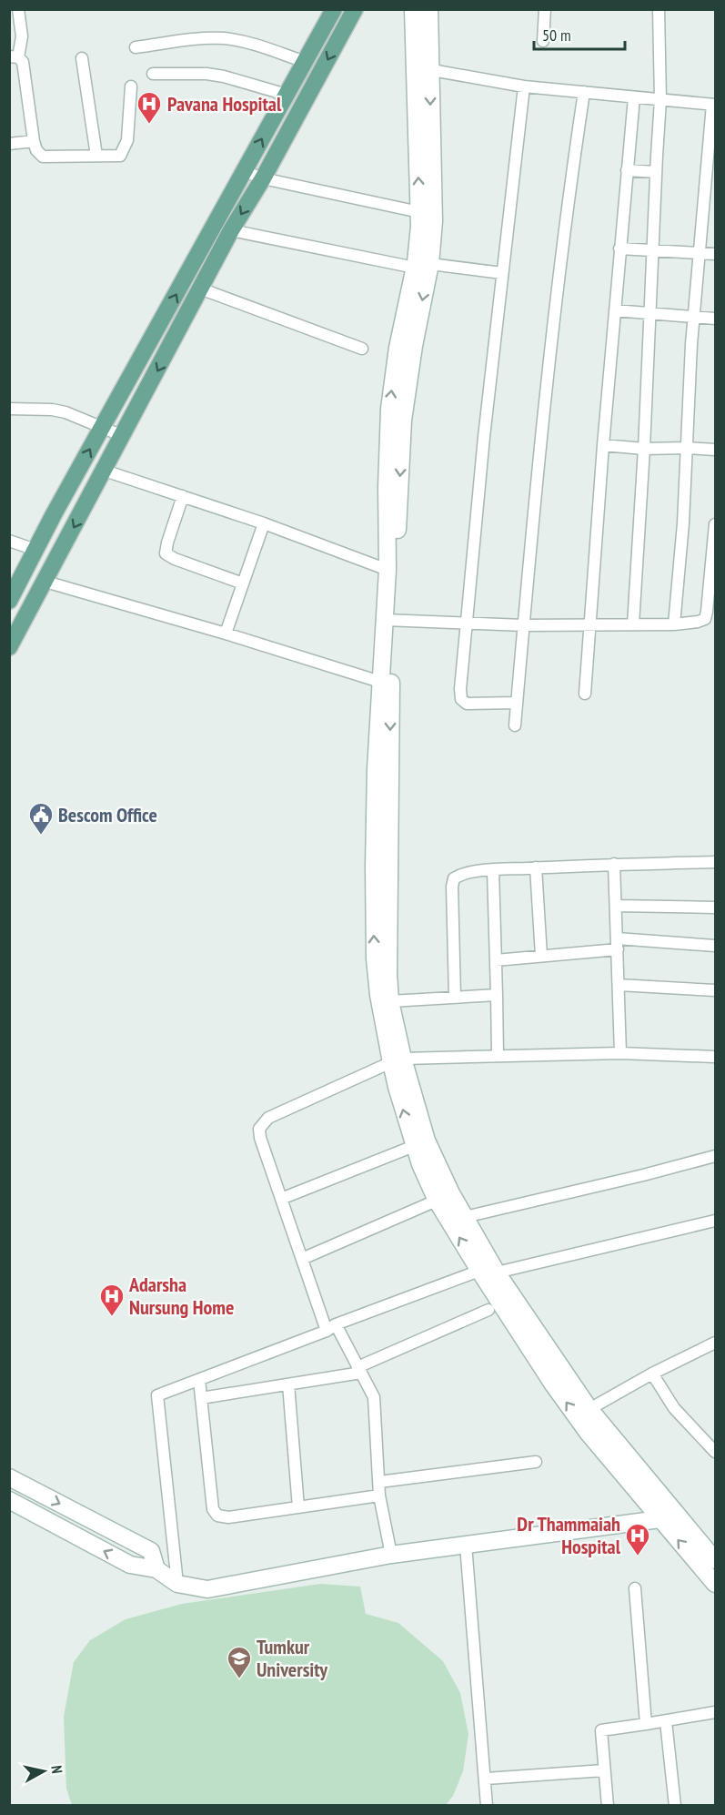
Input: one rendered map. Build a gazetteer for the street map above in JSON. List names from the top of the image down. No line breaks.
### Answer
{"places":{"hospital":["Pavana Hospital","Adarsha Nursung Home","Dr Thammaiah Hospital"],"public building":["Bescom Office"],"school or university":["Tumkur University"]},"scale_bar":"50 m","north":"right"}
